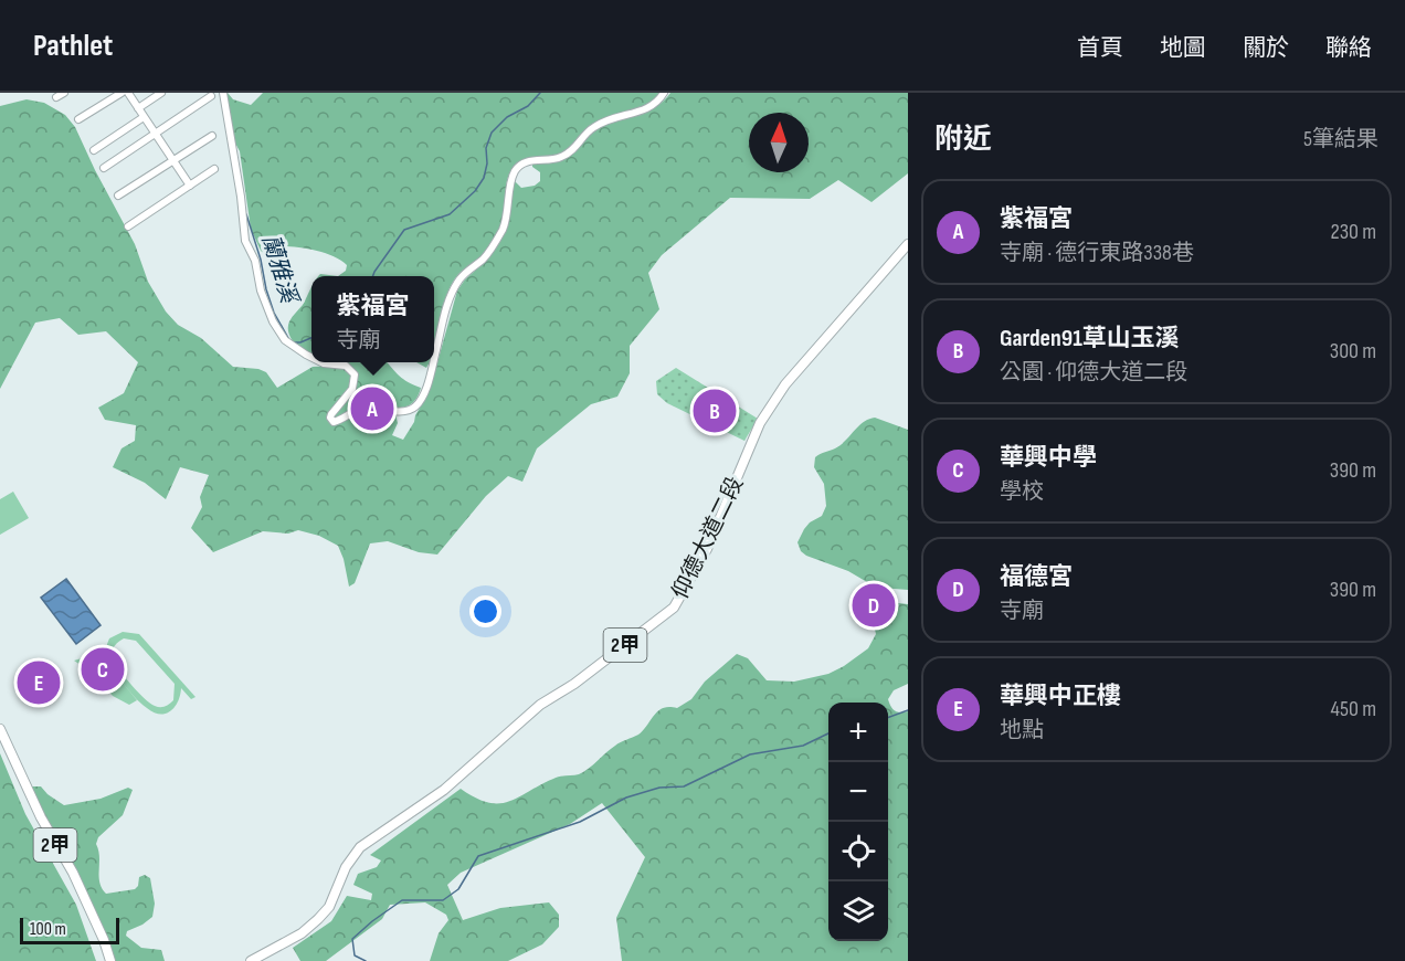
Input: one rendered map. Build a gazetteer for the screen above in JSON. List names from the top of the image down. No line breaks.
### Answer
{"streets":{"main road":["仰德大道二段","2甲"]},"water":["蘭雅溪"],"scale_bar":"100 m","north":"top","page":{"header":"Pathlet","nav":["首頁","地圖","關於","聯絡"],"heading":["附近","5筆結果"],"list":[{"mark":"A","name":"紫福宮","note":"寺廟 · 德行東路338巷","value":"230 m"},{"mark":"B","name":"Garden91草山玉溪","note":"公園 · 仰德大道二段","value":"300 m"},{"mark":"C","name":"華興中學","note":"學校","value":"390 m"},{"mark":"D","name":"福德宮","note":"寺廟","value":"390 m"},{"mark":"E","name":"華興中正樓","note":"地點","value":"450 m"}],"popup":["紫福宮","寺廟"],"pins":["A","B","D","C","E"],"map_buttons":["+","−"],"scale":"100 m"}}
